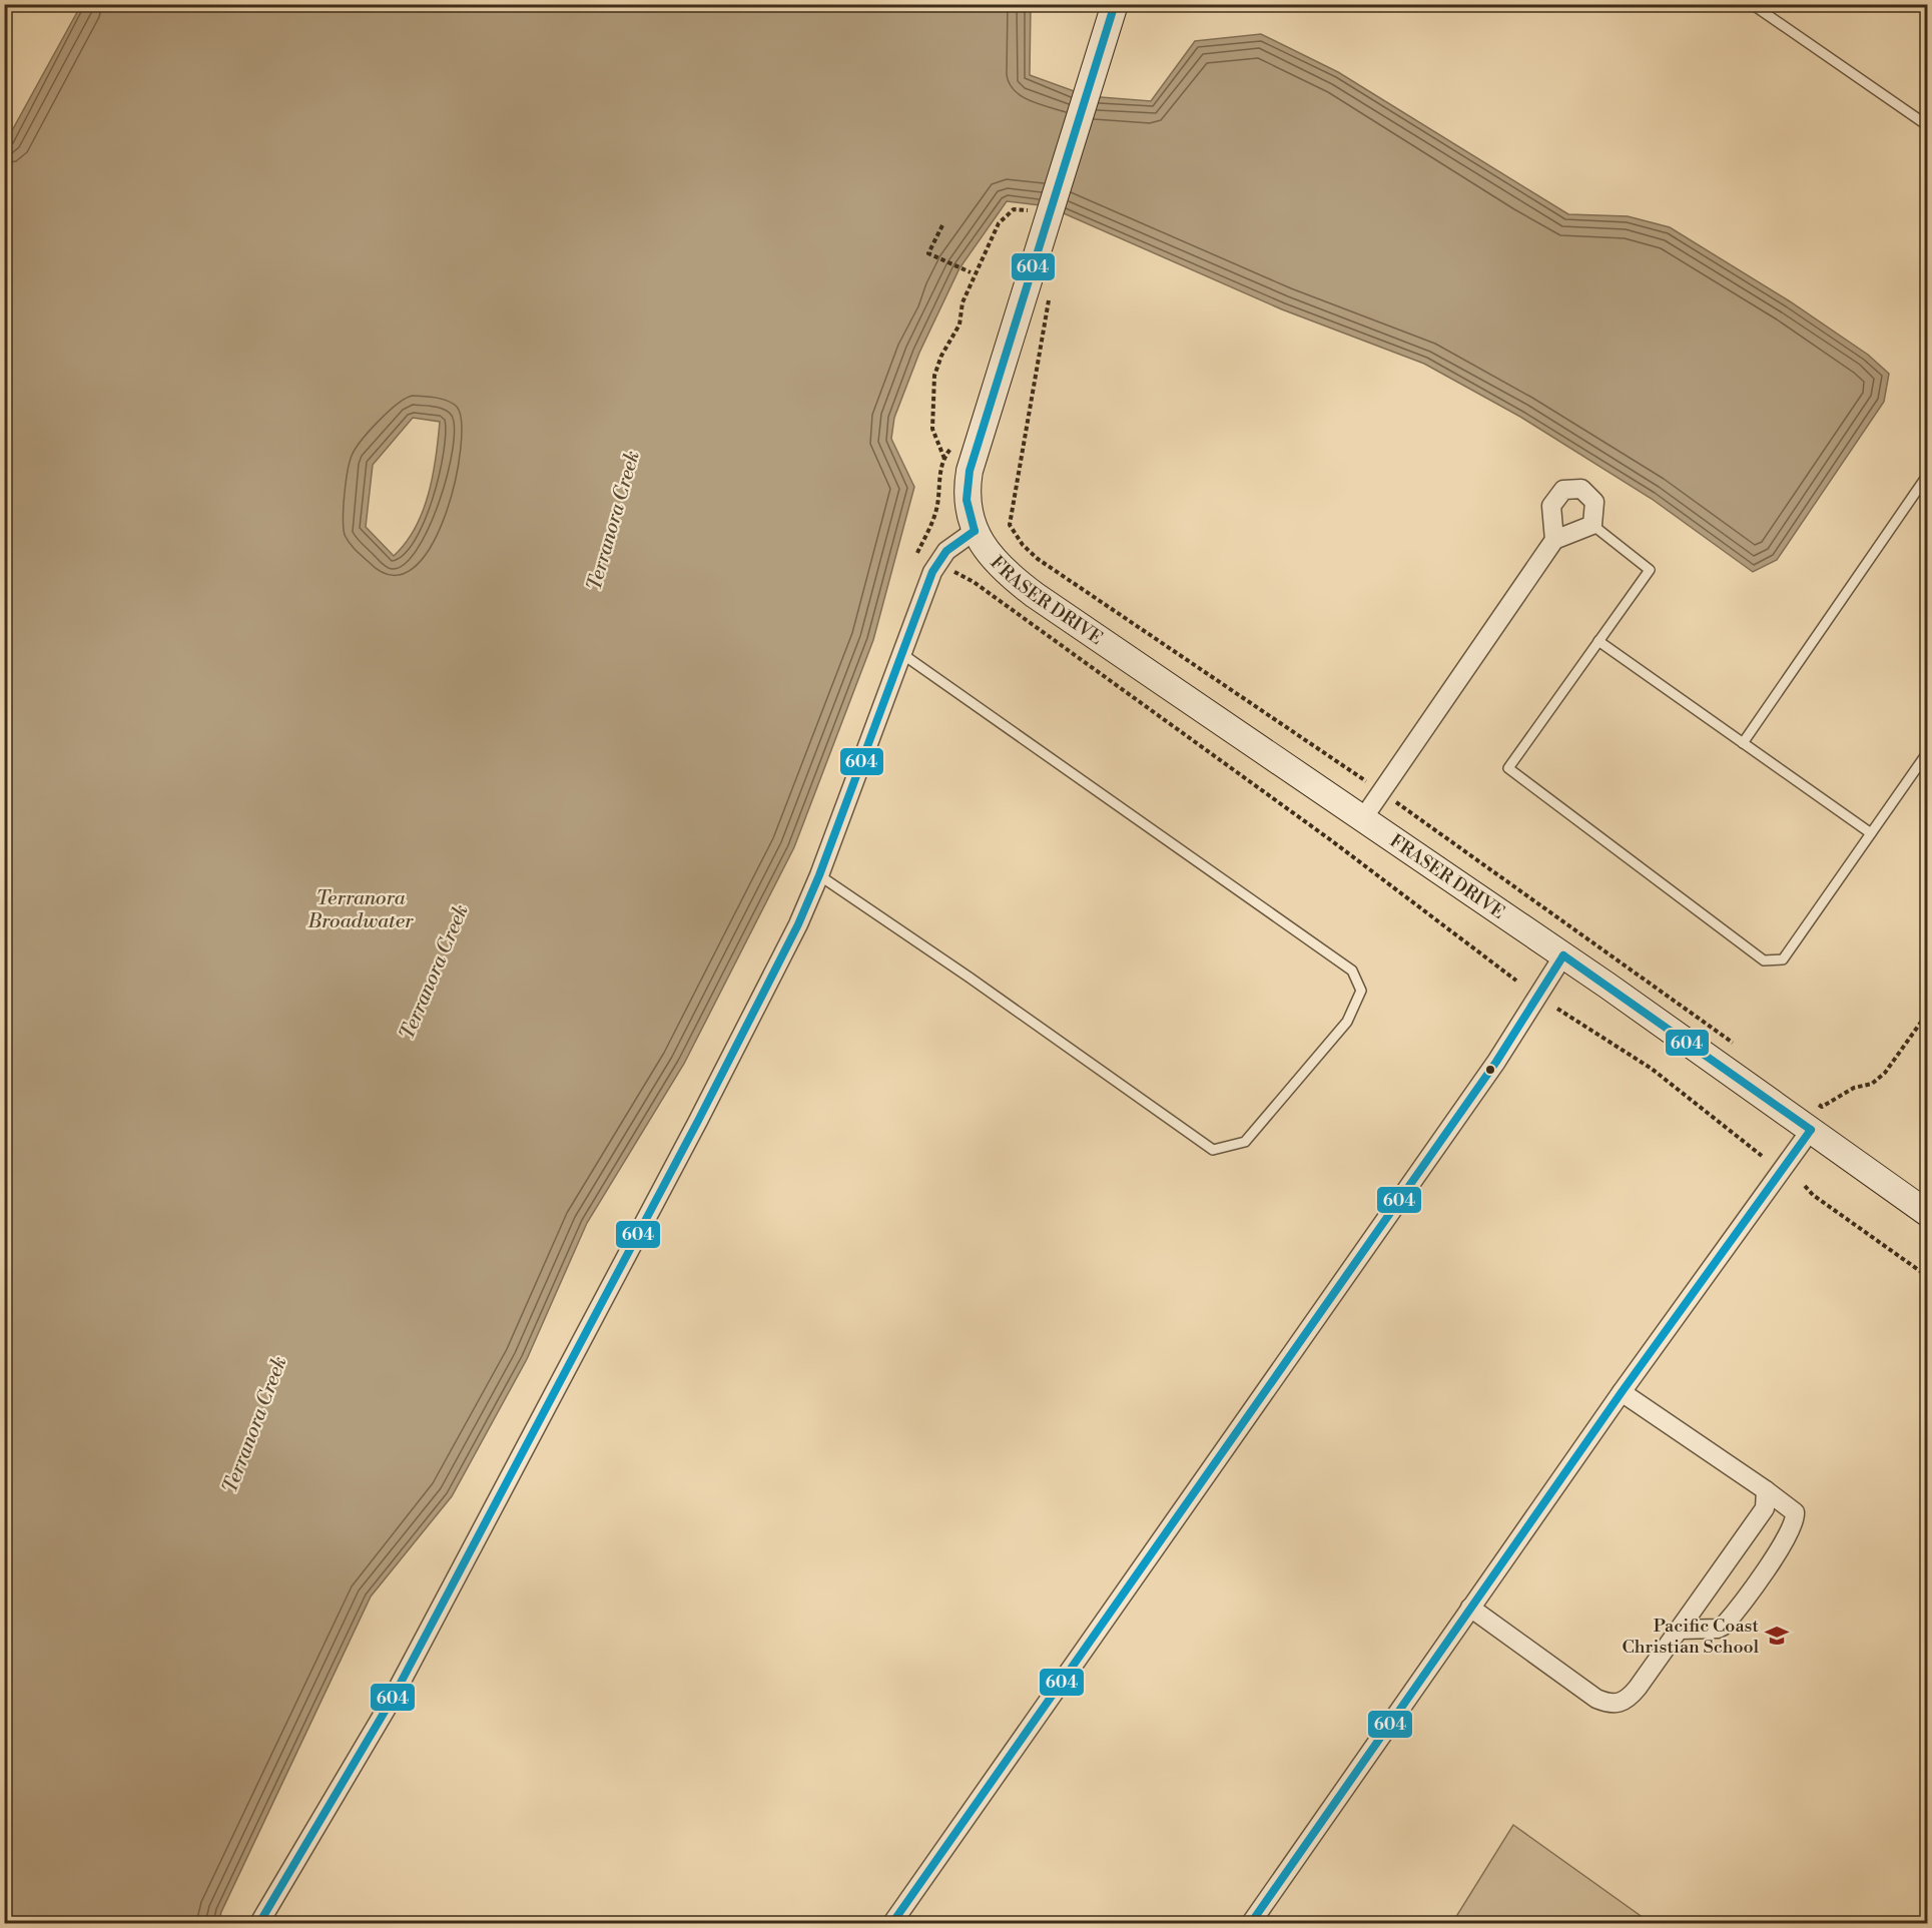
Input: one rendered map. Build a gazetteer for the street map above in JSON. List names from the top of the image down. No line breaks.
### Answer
{"streets":{"street":["FRASER DRIVE"]},"water":["Terranora Creek","Terranora Broadwater"],"places":{"school or university":["Pacific Coast Christian School"]},"lines":["transit line 604"]}
